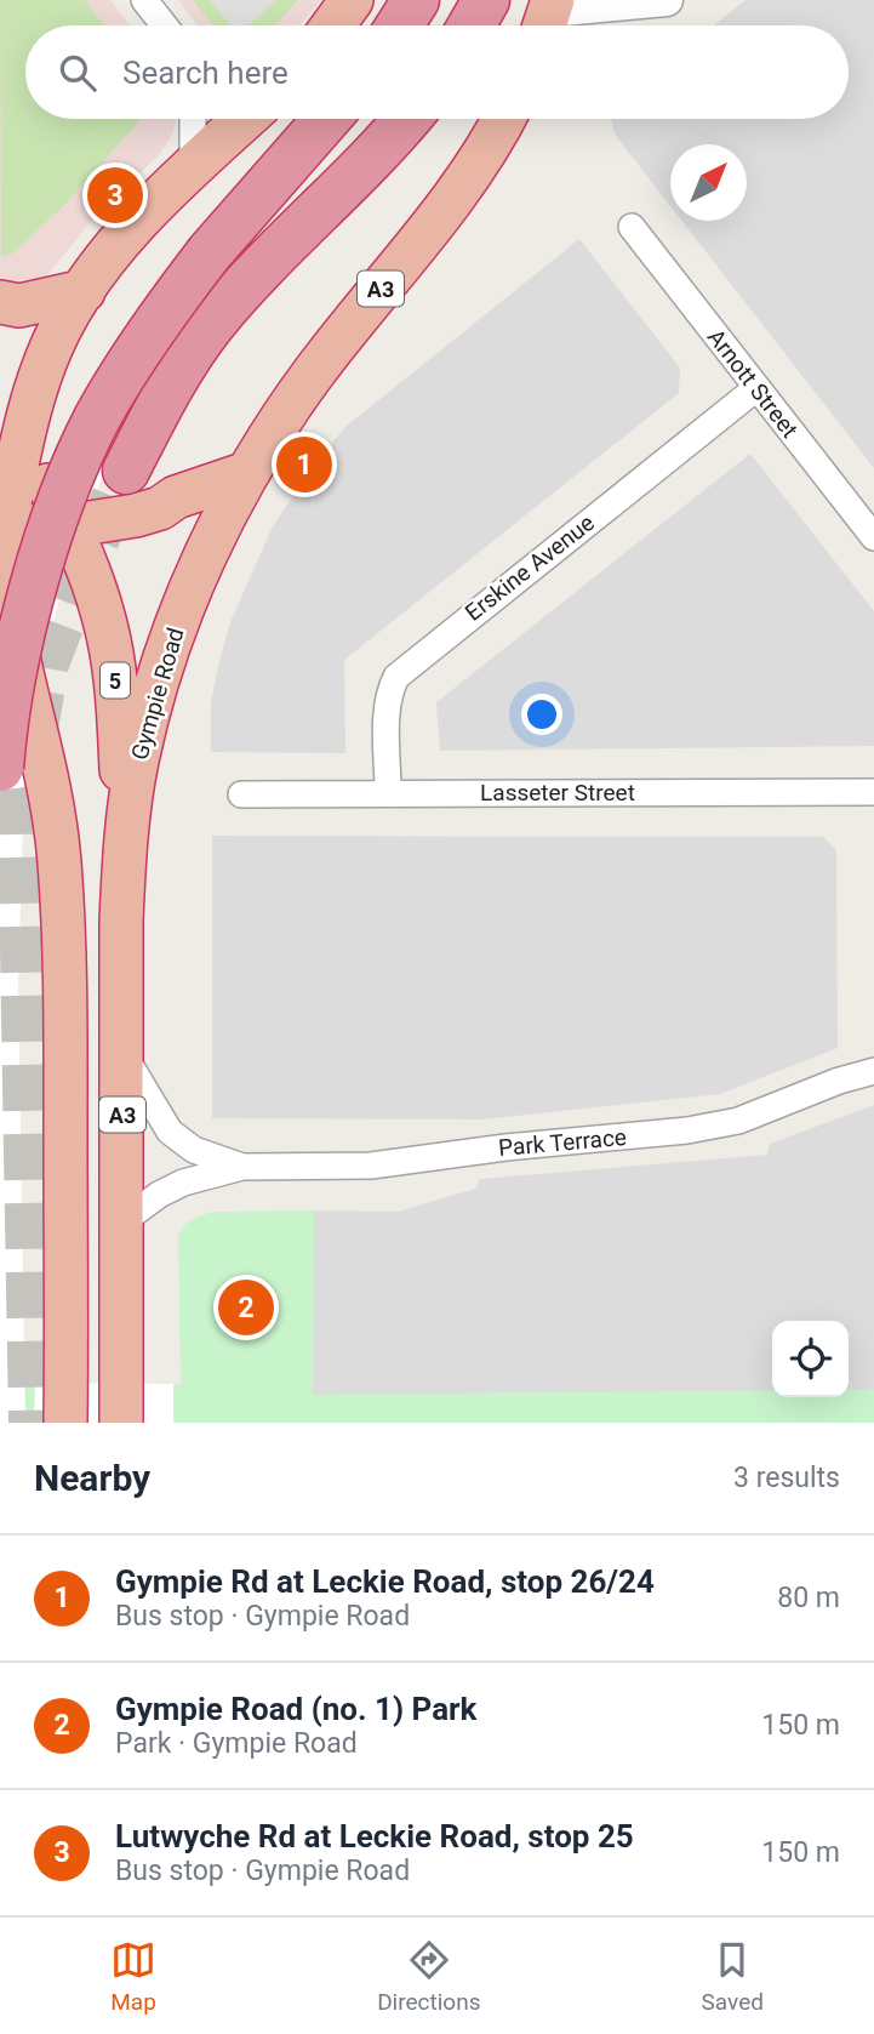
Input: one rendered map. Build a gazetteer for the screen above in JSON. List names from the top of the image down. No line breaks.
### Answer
{"streets":{"highway":["A3","5","Gympie Road"],"street":["Arnott Street","Erskine Avenue","Lasseter Street","Park Terrace"]},"crossings":[["A3","5"],["Arnott Street","Erskine Avenue"],["Erskine Avenue","Lasseter Street"],["5","Gympie Road"],["Gympie Road","Park Terrace"]],"north":"top right","page":{"search":"Search here","pins":["3","1","2"],"heading":["Nearby","3 results"],"list":[{"mark":"1","name":"Gympie Rd at Leckie Road, stop 26/24","note":"Bus stop · Gympie Road","value":"80 m"},{"mark":"2","name":"Gympie Road (no. 1) Park","note":"Park · Gympie Road","value":"150 m"},{"mark":"3","name":"Lutwyche Rd at Leckie Road, stop 25","note":"Bus stop · Gympie Road","value":"150 m"}],"nav":["Map","Directions","Saved"]}}
